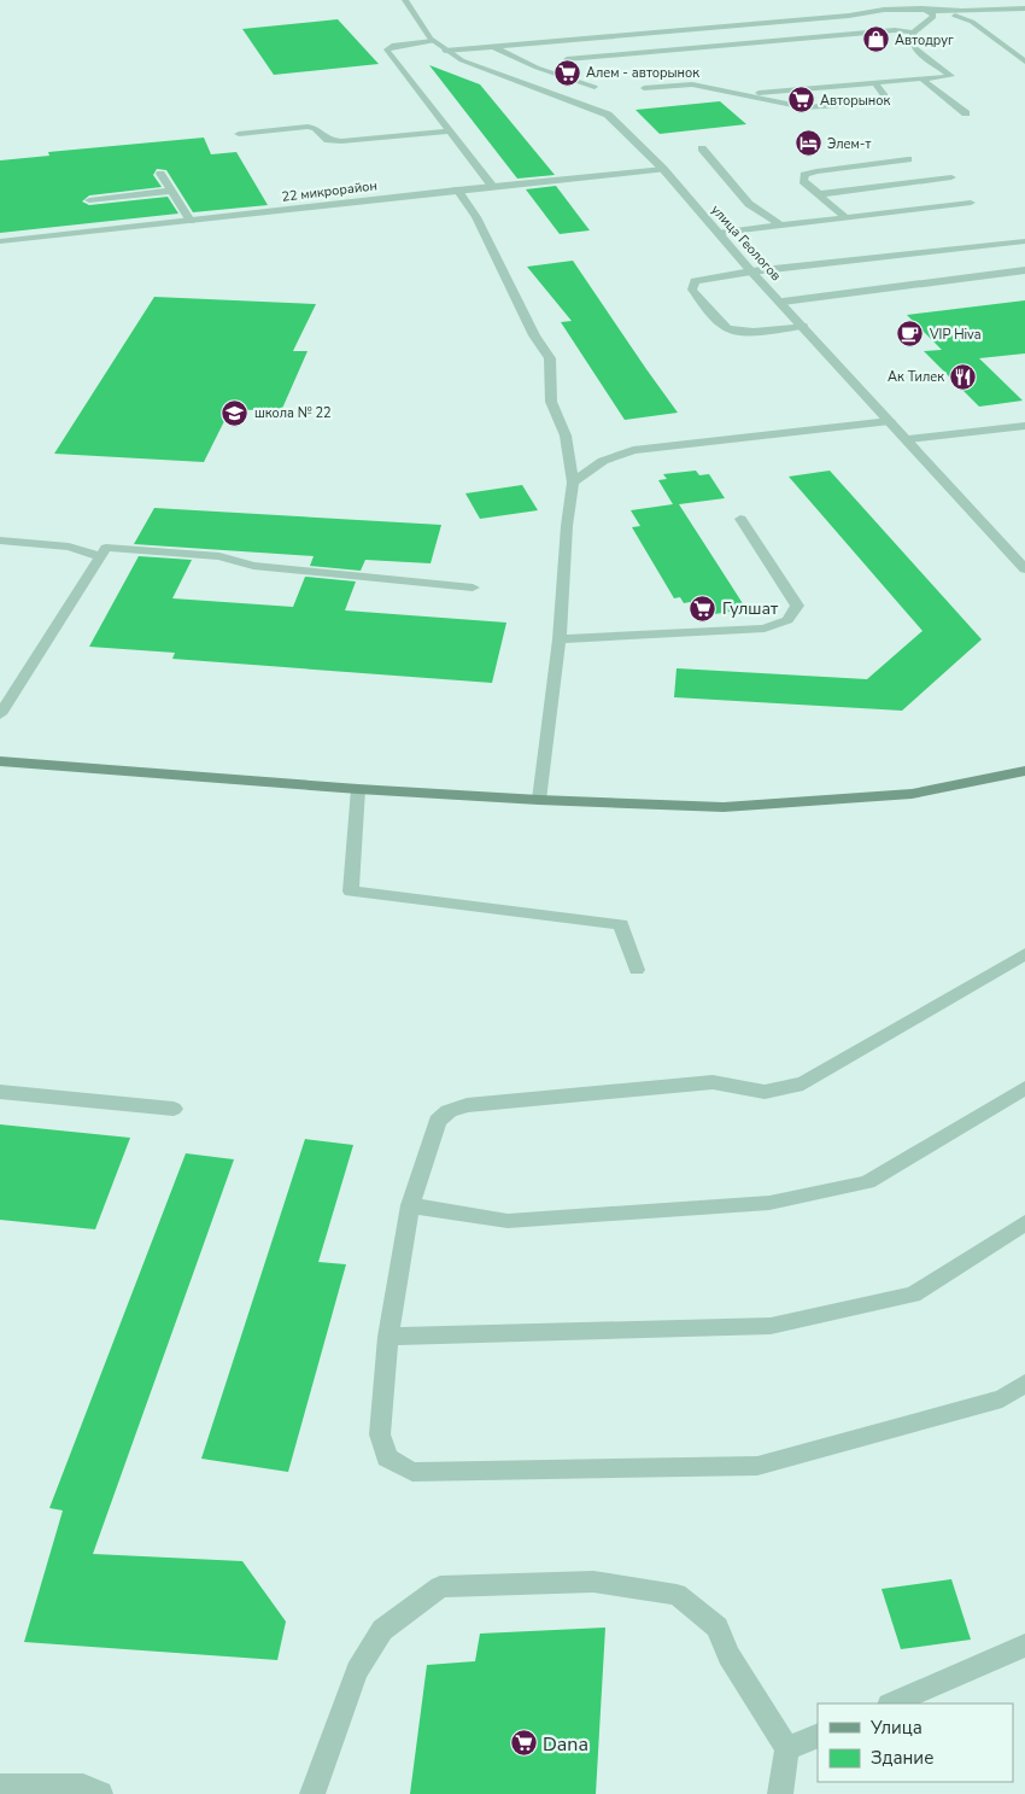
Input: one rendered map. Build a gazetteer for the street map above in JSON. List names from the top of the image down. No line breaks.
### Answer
{"streets":{"street":["22 микрорайон","улица Геологов"]},"crossings":[["22 микрорайон","улица Геологов"]],"places":{"shop":["Автодруг"],"supermarket":["Алем - авторынок","Авторынок","Гулшат","Dana"],"hotel":["Элем-т"],"cafe":["VIP Hiva"],"restaurant":["Ак Тилек"],"school or university":["школа № 22"]},"legend":["Улица","Здание"]}
